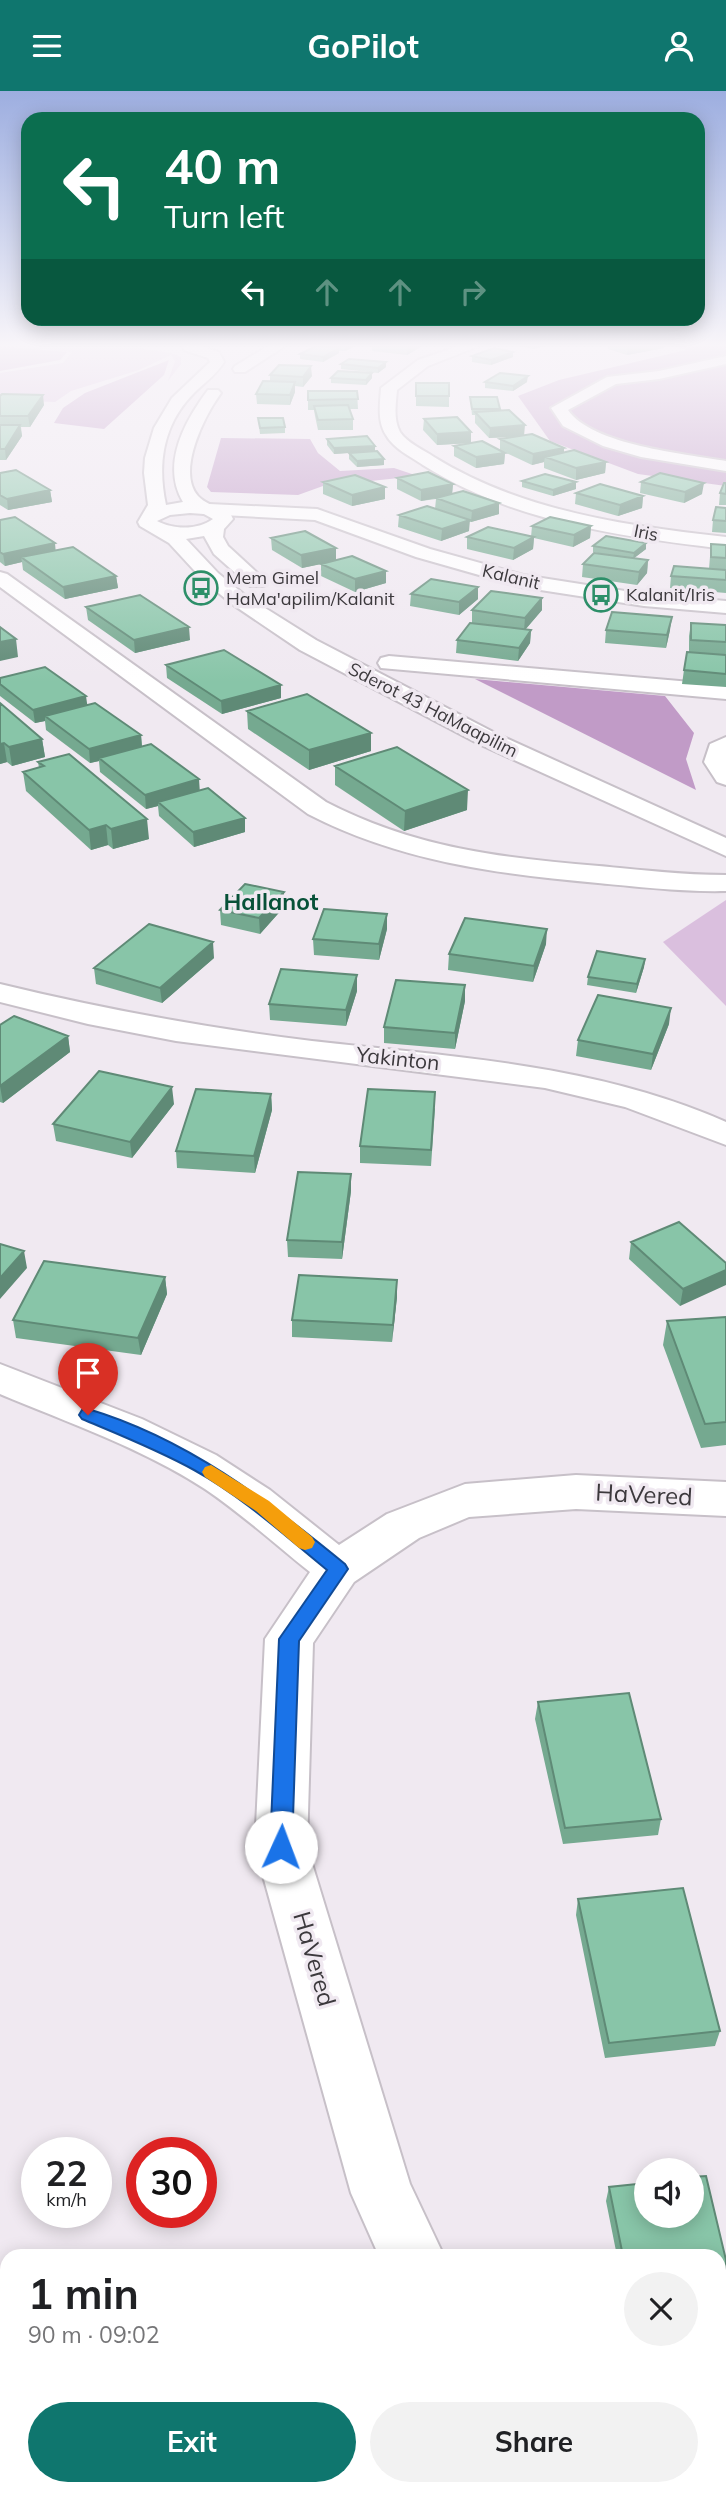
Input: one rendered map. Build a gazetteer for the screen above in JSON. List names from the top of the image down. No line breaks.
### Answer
{"streets":{"street":["Iris","Kalanit","Sderot 43 HaMaapilim","Yakinton","HaVered"]},"crossings":[["Kalanit","Sderot 43 HaMaapilim"]],"districts":["HaIlanot"],"places":{"bus stop":["Mem Gimel HaMa'apilim/Kalanit","Kalanit/Iris"]},"page":{"header":"GoPilot","turn":["40 m","Turn left"],"speed":"22 km/h","limit":"30","heading":["1 min","90 m · 09:02"],"buttons":["Exit","Share"]}}
